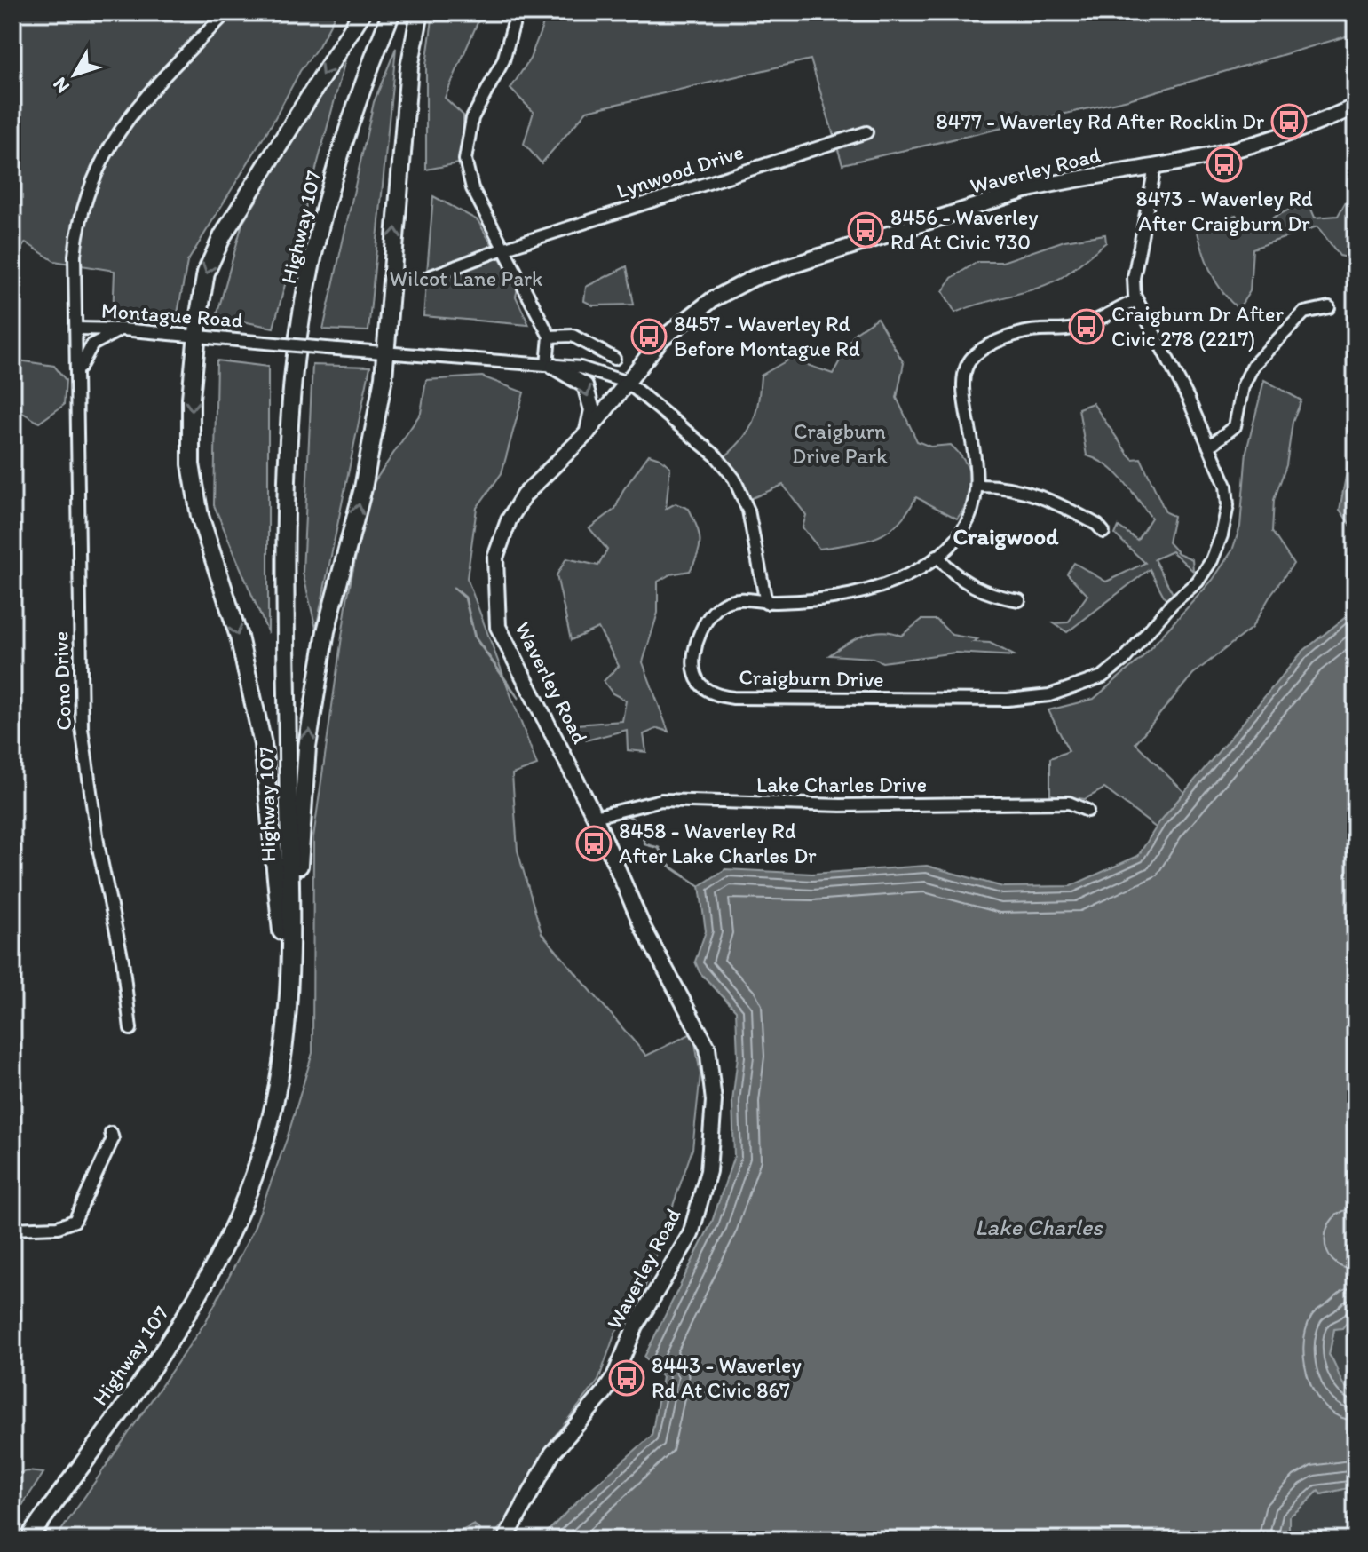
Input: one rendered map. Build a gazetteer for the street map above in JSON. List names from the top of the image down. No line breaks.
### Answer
{"streets":{"highway":["Highway 107"],"main road":["Waverley Road"],"street":["Lynwood Drive","Montague Road","Craigburn Drive","Cono Drive","Lake Charles Drive"]},"crossings":[["Waverley Road","Montague Road"],["Waverley Road","Craigburn Drive"],["Waverley Road","Lake Charles Drive"],["Montague Road","Craigburn Drive"],["Montague Road","Cono Drive"]],"districts":["Craigwood"],"water":["Lake Charles"],"parks":["Wilcot Lane Park","Craigburn Drive Park"],"places":{"bus stop":["8477 - Waverley Rd After Rocklin Dr","8473 - Waverley Rd After Craigburn Dr","8456 - Waverley Rd At Civic 730","Craigburn Dr After Civic 278 (2217)","8457 - Waverley Rd Before Montague Rd","8458 - Waverley Rd After Lake Charles Dr","8443 - Waverley Rd At Civic 867"]},"north":"bottom left"}
